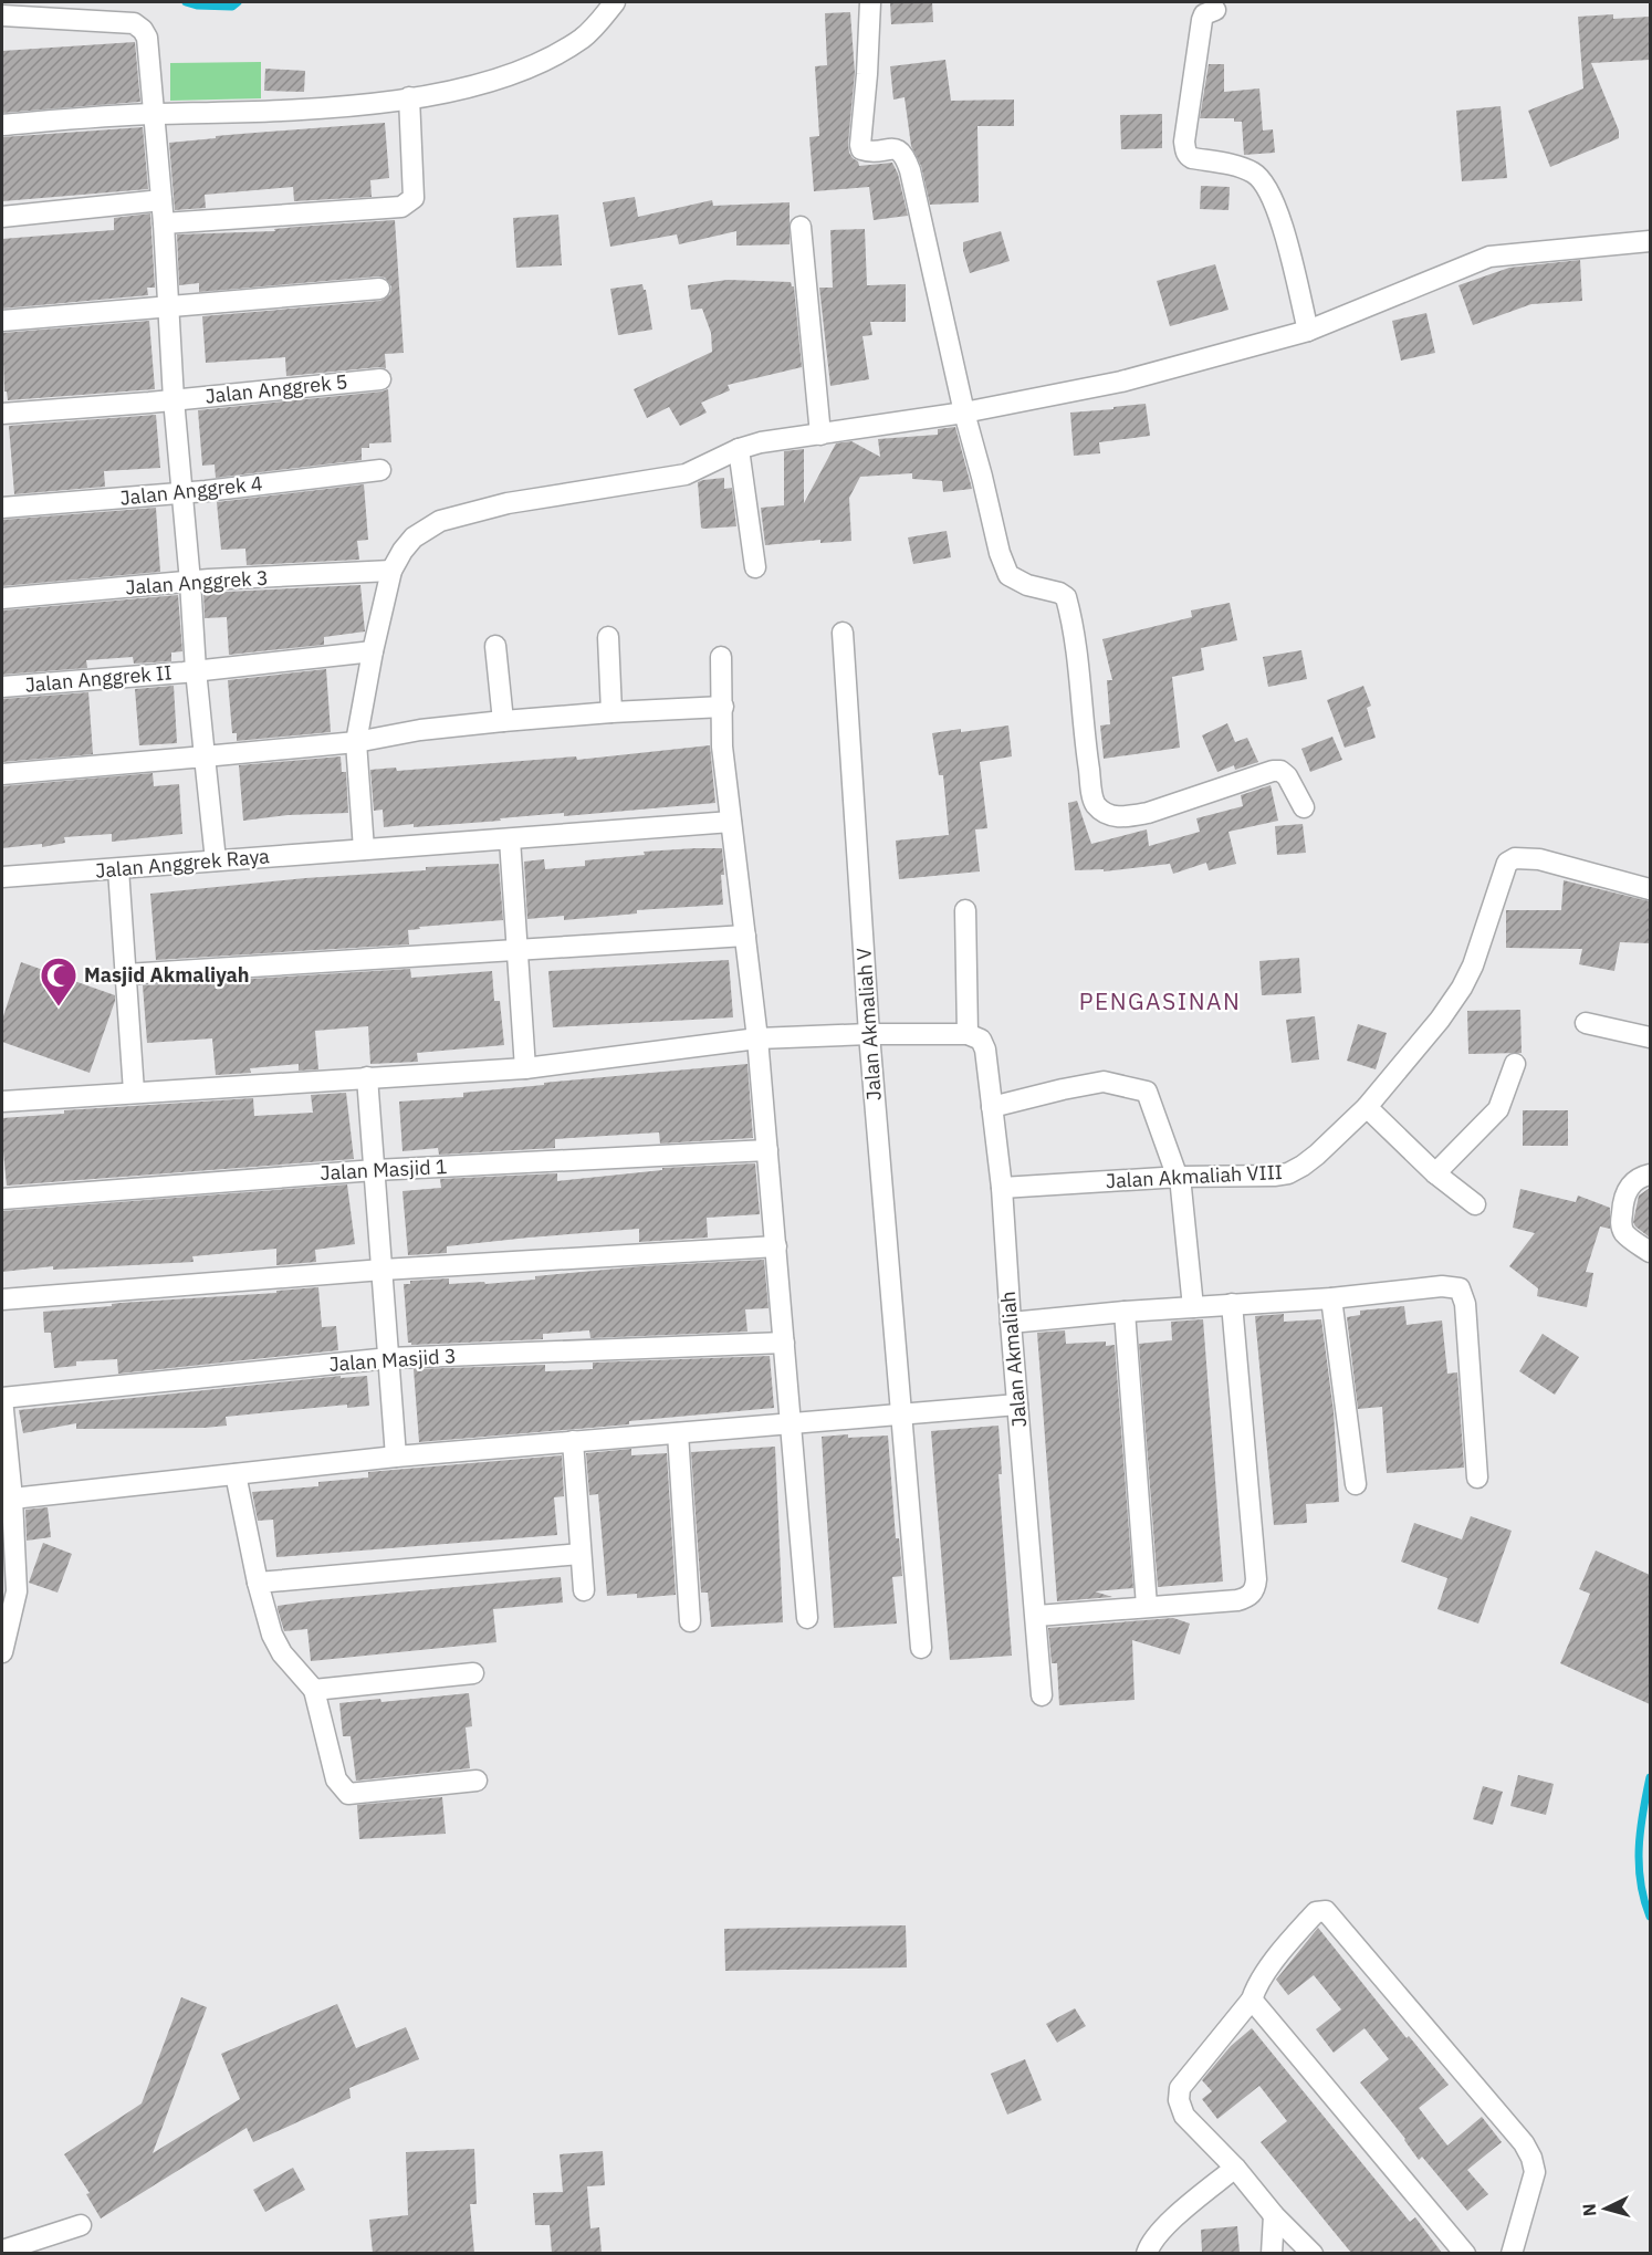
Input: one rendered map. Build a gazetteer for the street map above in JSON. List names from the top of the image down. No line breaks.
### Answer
{"streets":{"street":["Jalan Anggrek 5","Jalan Anggrek 4","Jalan Anggrek 3","Jalan Anggrek II","Jalan Anggrek Raya","Jalan Akmaliah V","Jalan Masjid 1","Jalan Akmaliah VIII","Jalan Akmaliah","Jalan Masjid 3"]},"crossings":[["Jalan Akmaliah VIII","Jalan Akmaliah"]],"districts":["PENGASINAN"],"places":{"mosque":["Masjid Akmaliyah"]},"north":"left"}
